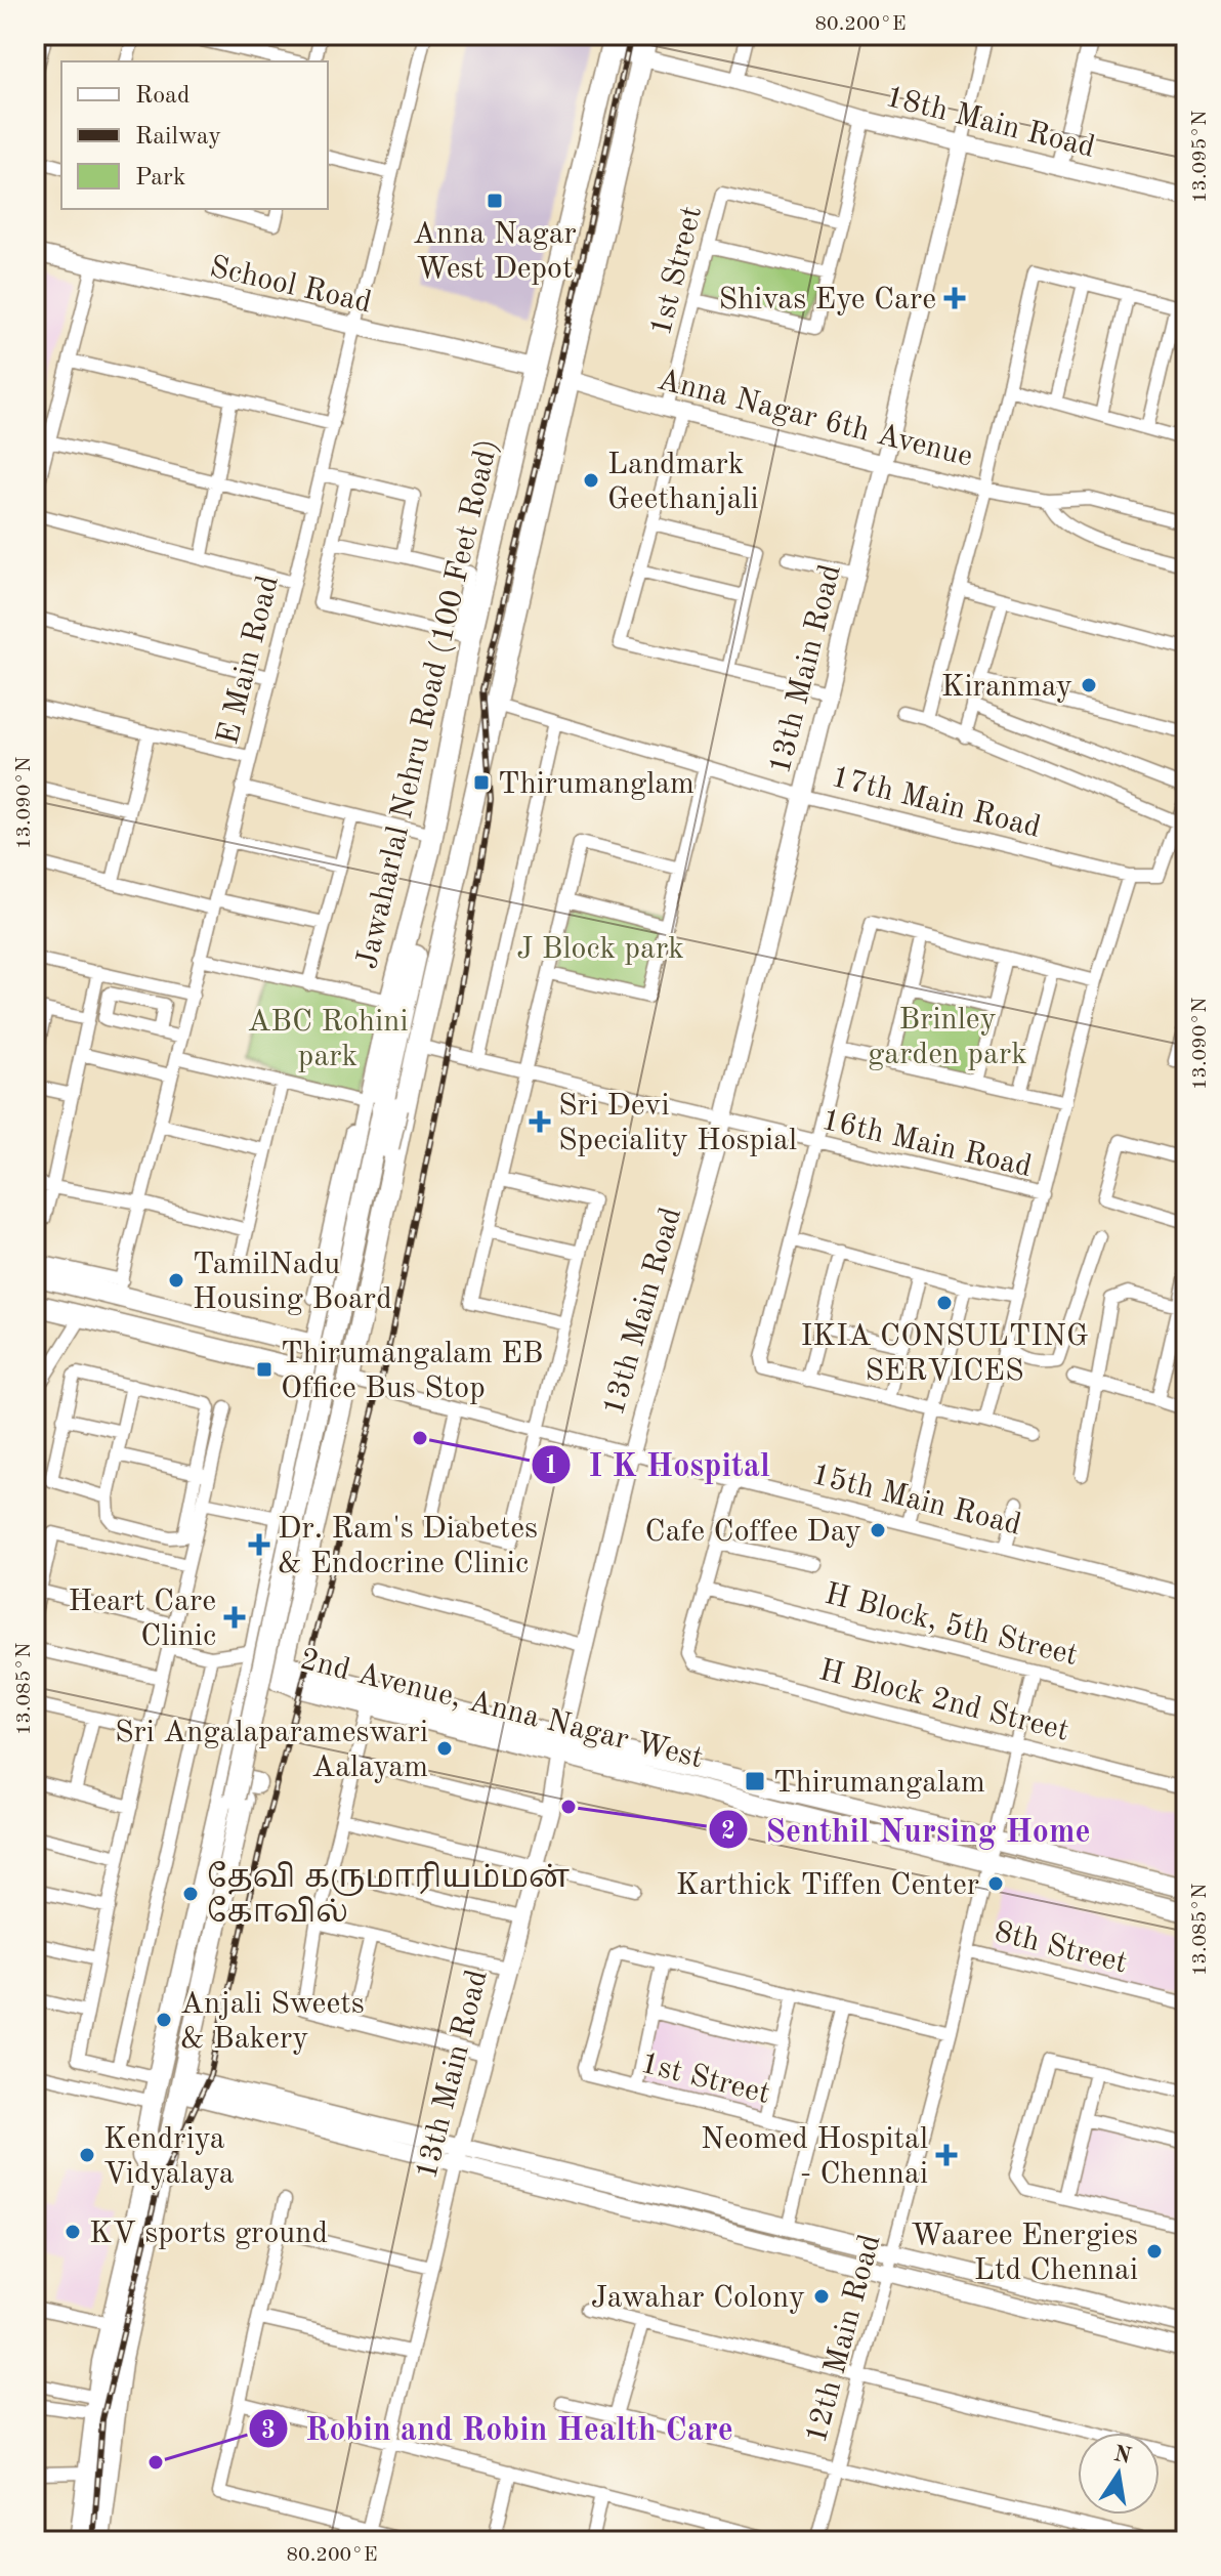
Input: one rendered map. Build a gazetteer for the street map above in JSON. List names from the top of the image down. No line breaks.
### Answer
{"streets":{"main road":["Jawaharlal Nehru Road (100 Feet Road)","2nd Avenue, Anna Nagar West"],"street":["18th Main Road","1st Street","School Road","Anna Nagar 6th Avenue","E Main Road","13th Main Road","17th Main Road","16th Main Road","15th Main Road","H Block, 5th Street","H Block 2nd Street","8th Street","12th Main Road"]},"crossings":[["18th Main Road","13th Main Road"],["18th Main Road","Jawaharlal Nehru Road (100 Feet Road)"],["1st Street","Anna Nagar 6th Avenue"],["School Road","E Main Road"],["School Road","Jawaharlal Nehru Road (100 Feet Road)"],["Anna Nagar 6th Avenue","13th Main Road"],["13th Main Road","17th Main Road"],["13th Main Road","16th Main Road"],["13th Main Road","15th Main Road"],["13th Main Road","2nd Avenue, Anna Nagar West"],["H Block, 5th Street","H Block 2nd Street"],["H Block, 5th Street","12th Main Road"],["H Block 2nd Street","12th Main Road"],["2nd Avenue, Anna Nagar West","12th Main Road"],["8th Street","12th Main Road"]],"parks":["J Block park","Brinley garden park","ABC Rohini park"],"places":{"transit":["Anna Nagar West Depot","Thirumanglam","Thirumangalam EB Office Bus Stop","Thirumangalam"],"health":["Shivas Eye Care","Sri Devi Speciality Hospial","Dr. Ram's Diabetes & Endocrine Clinic","Heart Care Clinic","Neomed Hospital - Chennai"],"other":["Landmark Geethanjali","Kiranmay","TamilNadu Housing Board","IKIA CONSULTING SERVICES","I K Hospital","Cafe Coffee Day","Sri Angalaparameswari Aalayam","Senthil Nursing Home","Karthick Tiffen Center","தேவி கருமாரியம்மன் கோவில்","Anjali Sweets & Bakery","Kendriya Vidyalaya","KV sports ground","Waaree Energies Ltd Chennai","Jawahar Colony","Robin and Robin Health Care"]},"legend":["Road","Railway","Park"],"north":"top","coordinates":["80.200°E","13.095°N","13.090°N","13.085°N"]}
